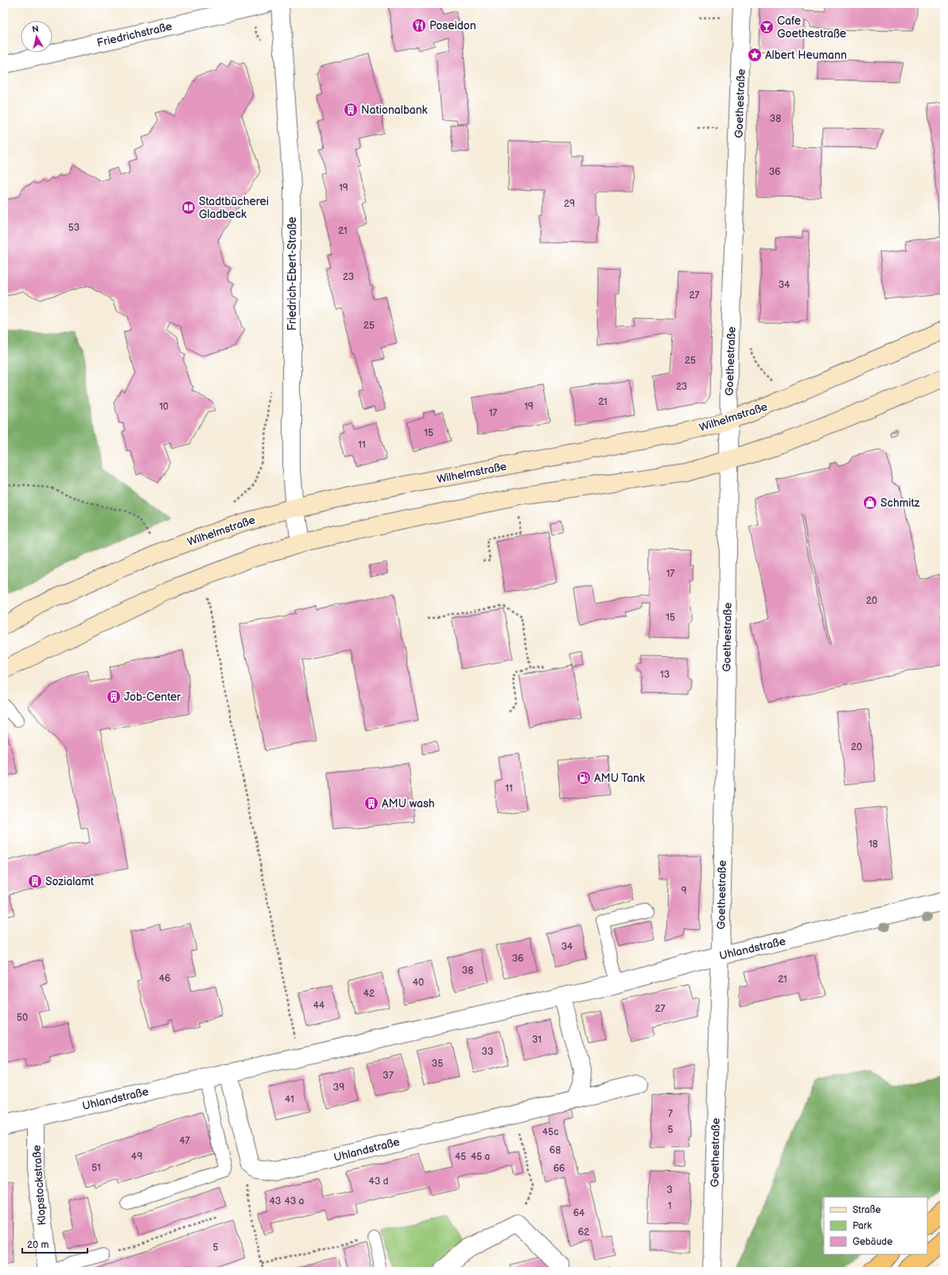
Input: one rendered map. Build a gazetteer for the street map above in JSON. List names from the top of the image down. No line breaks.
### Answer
{"streets":{"main road":["Wilhelmstraße"],"street":["Friedrichstraße","Goethestraße","Friedrich-Ebert-Straße","Uhlandstraße","Klopstockstraße"]},"crossings":[["Goethestraße","Wilhelmstraße"],["Goethestraße","Uhlandstraße"],["Friedrich-Ebert-Straße","Wilhelmstraße"],["Uhlandstraße","Klopstockstraße"]],"places":{"restaurant":["Poseidon"],"bar":["Cafe Goethestraße"],"place":["Albert Heumann"],"building":["Nationalbank","Job-Center","AMU wash","Sozialamt"],"library":["Stadtbücherei Gladbeck"],"shop":["Schmitz"],"fuel station":["AMU Tank"]},"house_numbers":["38","36","19","29","53","21","23","34","27","25","25","23","21","10","19","17","15","11","17","20","15","13","20","11","18","9","34","36","38","46","21","40","42","44","27","50","31","33","35","37","39","41","7","5","45c","47","68","49","45","45 a","51","66","43 d","3","43","43 a","1","64","62","5"],"legend":["Straße","Park","Gebäude"],"scale_bar":"20 m","north":"top"}
